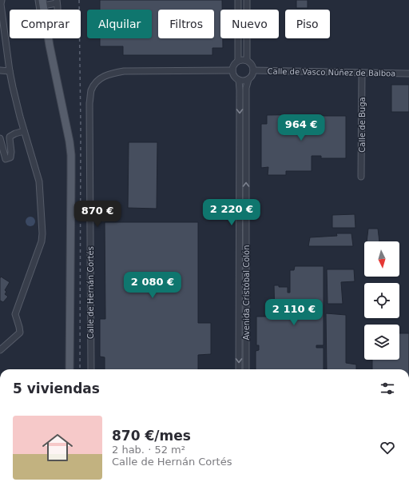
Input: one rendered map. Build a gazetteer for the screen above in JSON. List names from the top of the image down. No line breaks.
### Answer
{"streets":{"street":["Calle de Vasco Núñez de Balboa","Calle de Buga","Calle de Hernán Cortés","Avenida Cristóbal Colón"]},"crossings":[["Calle de Vasco Núñez de Balboa","Calle de Buga"],["Calle de Vasco Núñez de Balboa","Calle de Hernán Cortés"],["Calle de Vasco Núñez de Balboa","Avenida Cristóbal Colón"],["Calle de Hernán Cortés","Avenida Cristóbal Colón"]],"north":"bottom","page":{"chip":["Comprar","Alquilar","Filtros","Nuevo","Piso"],"price":["964 €","2 220 €","870 €","2 080 €","2 110 €"],"heading":"5 viviendas","list":[{"name":"870 €/mes","note":"2 hab. · 52 m² · Calle de Hernán Cortés"}]}}
